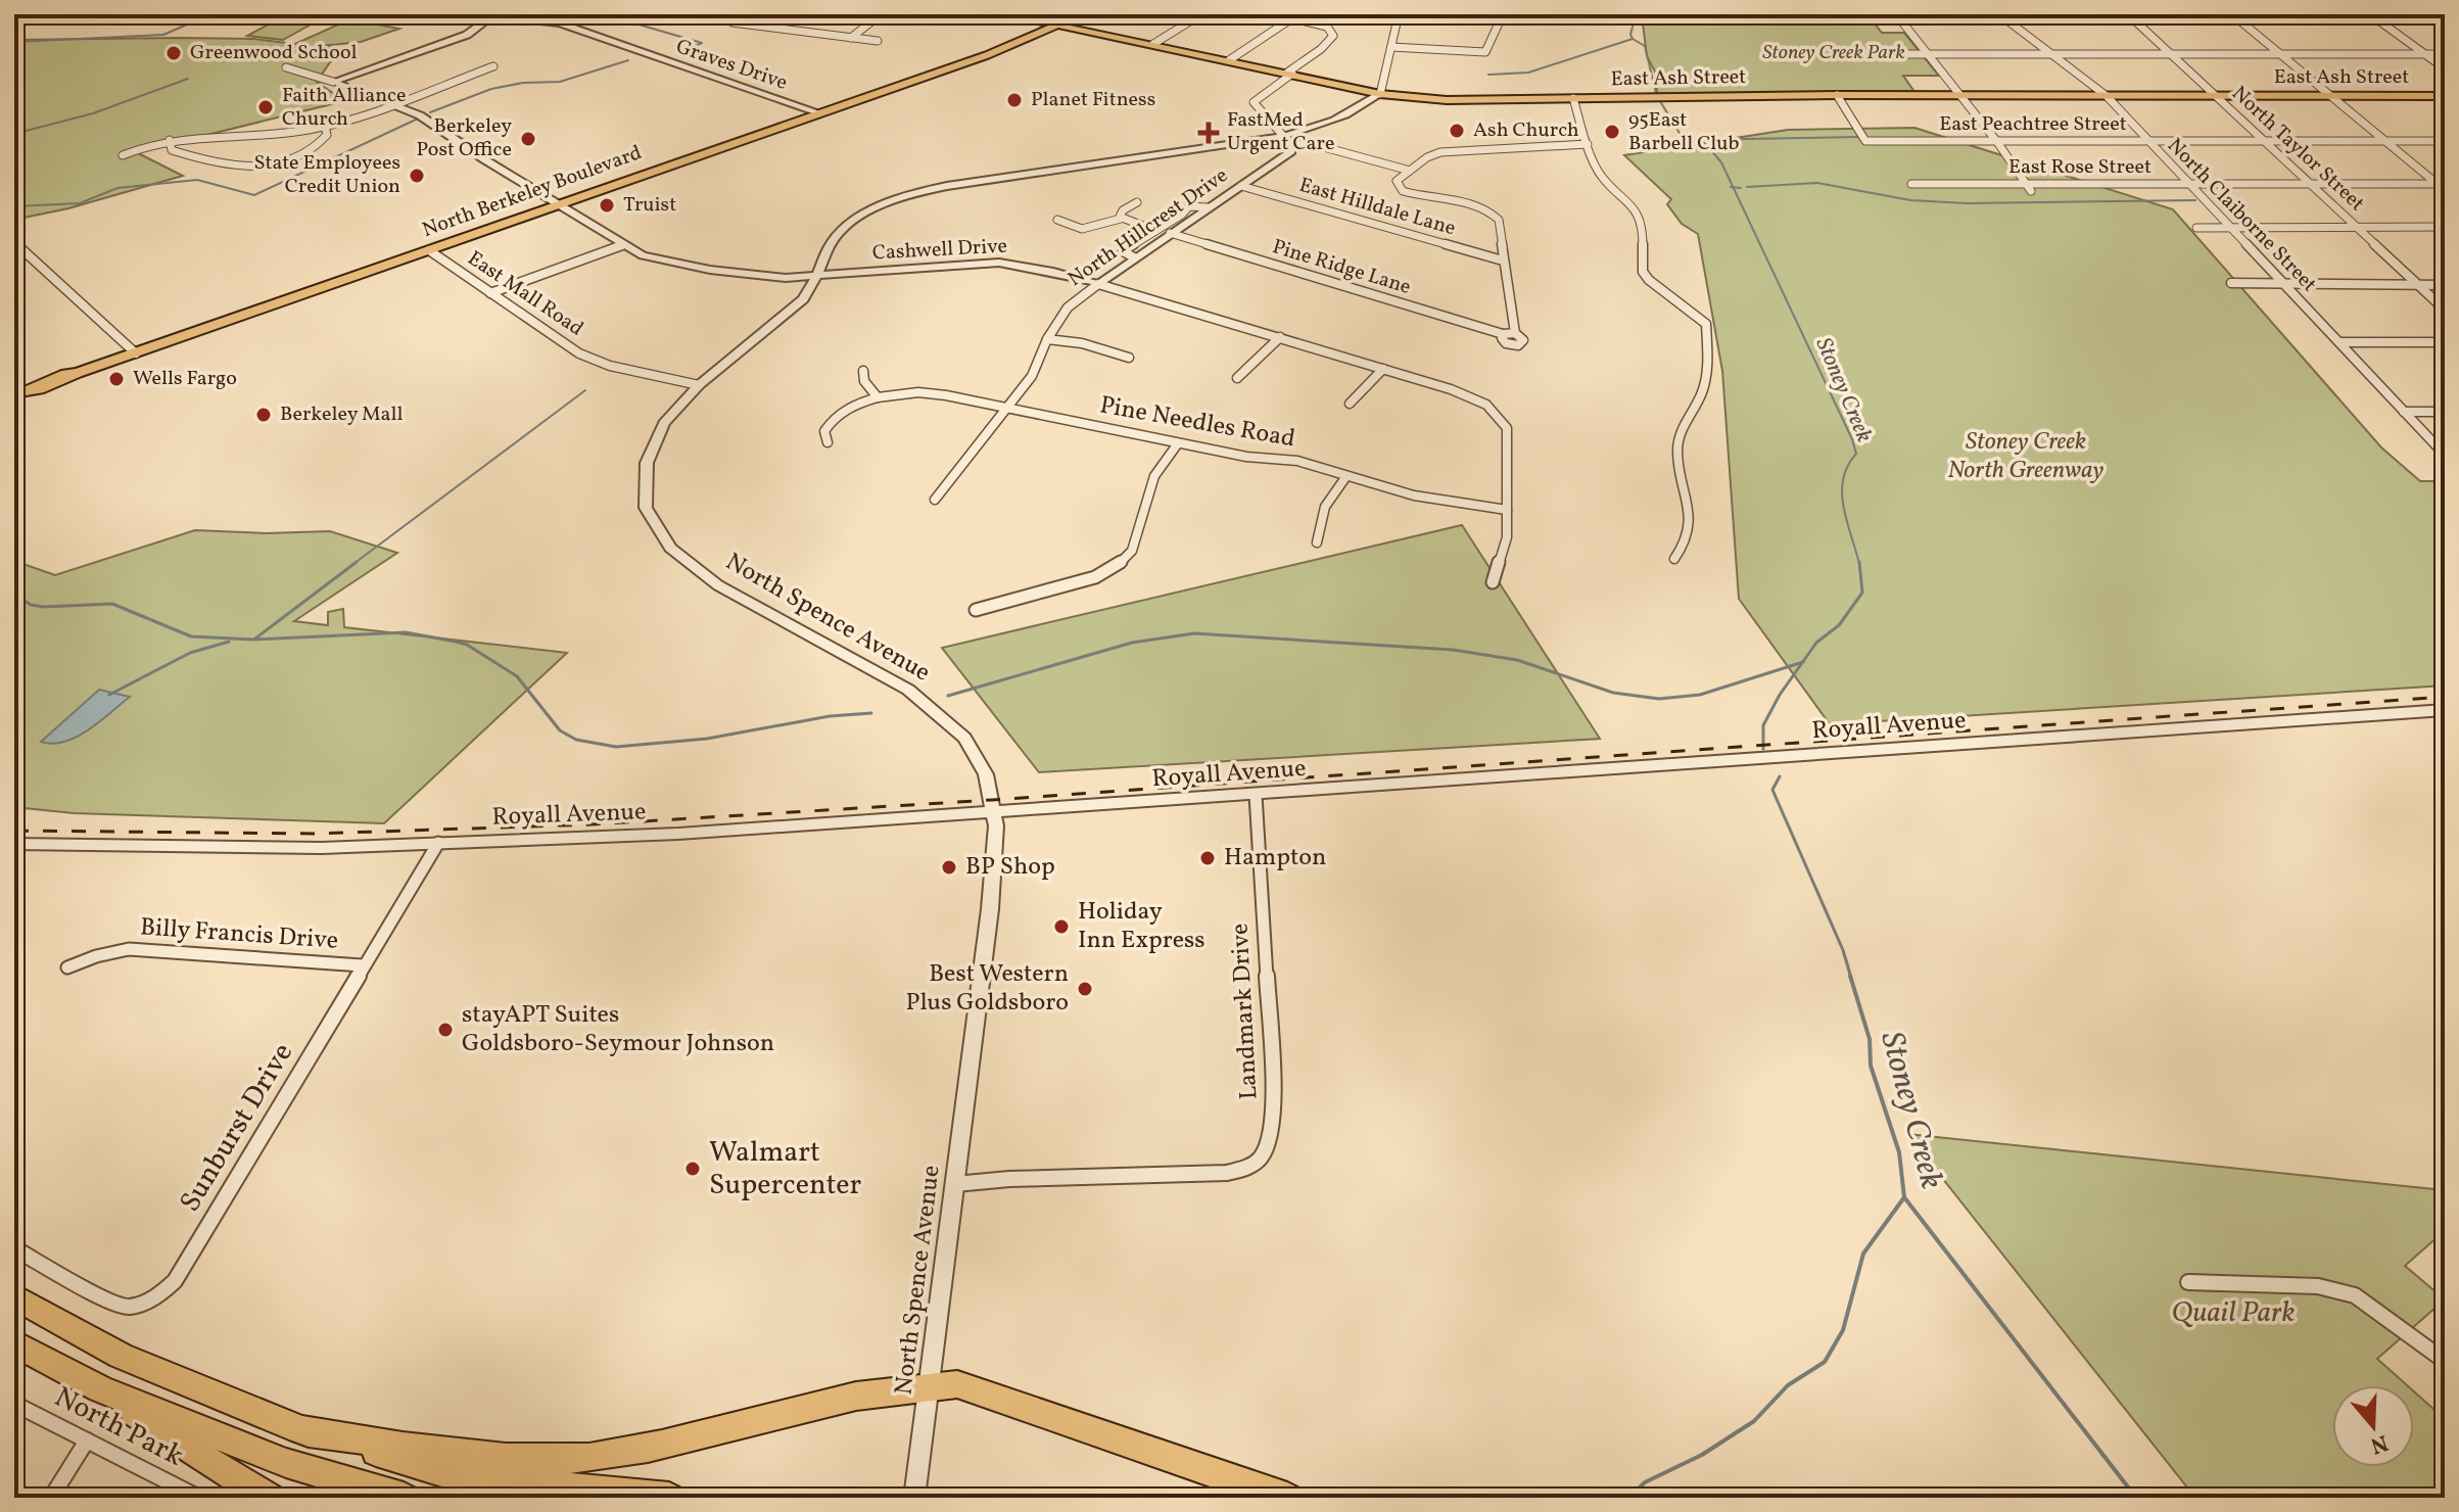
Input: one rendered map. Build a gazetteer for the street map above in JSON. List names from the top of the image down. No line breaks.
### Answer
{"streets":{"main road":["East Ash Street","North Berkeley Boulevard"],"street":["Graves Drive","East Peachtree Street","North Taylor Street","East Rose Street","East Hilldale Lane","North Claiborne Street","North Hillcrest Drive","Cashwell Drive","Pine Ridge Lane","East Mall Road","Pine Needles Road","North Spence Avenue","Royall Avenue","Billy Francis Drive","Landmark Drive","Sunburst Drive","North Park"]},"crossings":[["Graves Drive","North Berkeley Boulevard"],["East Ash Street","East Peachtree Street"],["East Ash Street","North Taylor Street"],["East Ash Street","North Berkeley Boulevard"],["East Ash Street","North Claiborne Street"],["East Ash Street","North Spence Avenue"],["East Peachtree Street","North Taylor Street"],["East Peachtree Street","North Claiborne Street"],["North Taylor Street","East Rose Street"],["East Rose Street","North Claiborne Street"],["North Berkeley Boulevard","Cashwell Drive"],["North Berkeley Boulevard","East Mall Road"],["East Hilldale Lane","North Hillcrest Drive"],["East Hilldale Lane","Pine Ridge Lane"],["North Hillcrest Drive","Cashwell Drive"],["North Hillcrest Drive","Pine Ridge Lane"],["North Hillcrest Drive","Pine Needles Road"],["North Hillcrest Drive","North Spence Avenue"],["Cashwell Drive","Pine Needles Road"],["Cashwell Drive","North Spence Avenue"],["East Mall Road","North Spence Avenue"],["North Spence Avenue","Royall Avenue"],["North Spence Avenue","Landmark Drive"],["Royall Avenue","Landmark Drive"],["Royall Avenue","Sunburst Drive"],["Billy Francis Drive","Sunburst Drive"]],"water":["Stoney Creek"],"parks":["Stoney Creek Park","Stoney Creek North Greenway","Quail Park"],"places":{"other":["Greenwood School","Planet Fitness","Faith Alliance Church","Ash Church","95East Barbell Club","Berkeley Post Office","State Employees Credit Union","Truist","Wells Fargo","Berkeley Mall","Hampton","BP Shop","Holiday Inn Express","Best Western Plus Goldsboro","stayAPT Suites Goldsboro-Seymour Johnson","Walmart Supercenter"],"health":["FastMed Urgent Care"]},"north":"bottom"}
